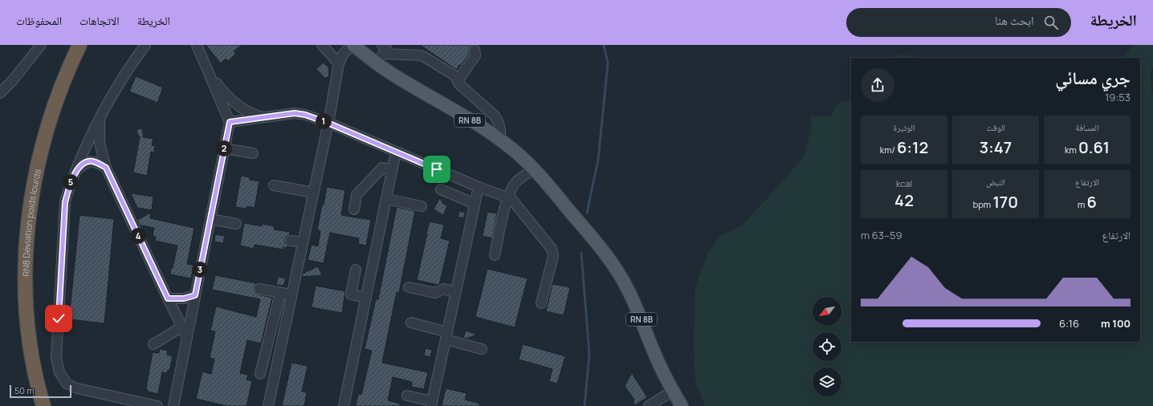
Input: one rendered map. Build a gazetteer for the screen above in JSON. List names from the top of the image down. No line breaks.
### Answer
{"streets":{"highway":["RN8 Déviation poids lourds"],"main road":["RN 8B"]},"scale_bar":"50 m","north":"bottom left","page":{"header":"الخريطة","search":"ابحث هنا","nav":["الخريطة","الاتجاهات","المحفوظات"],"heading":["جري مسائي","19:53"],"stats":[["المسافة","0.61 km"],["الوقت","3:47"],["الوتيرة","6:12 /km"],["الارتفاع","6 m"],["النبض","170 bpm"],["kcal","42"]],"pins":["1","2","5","4","3"],"chart":["الارتفاع","59–63 m"],"list":[{"name":"100 m","note":"6:16"}],"scale":"50 m"}}
